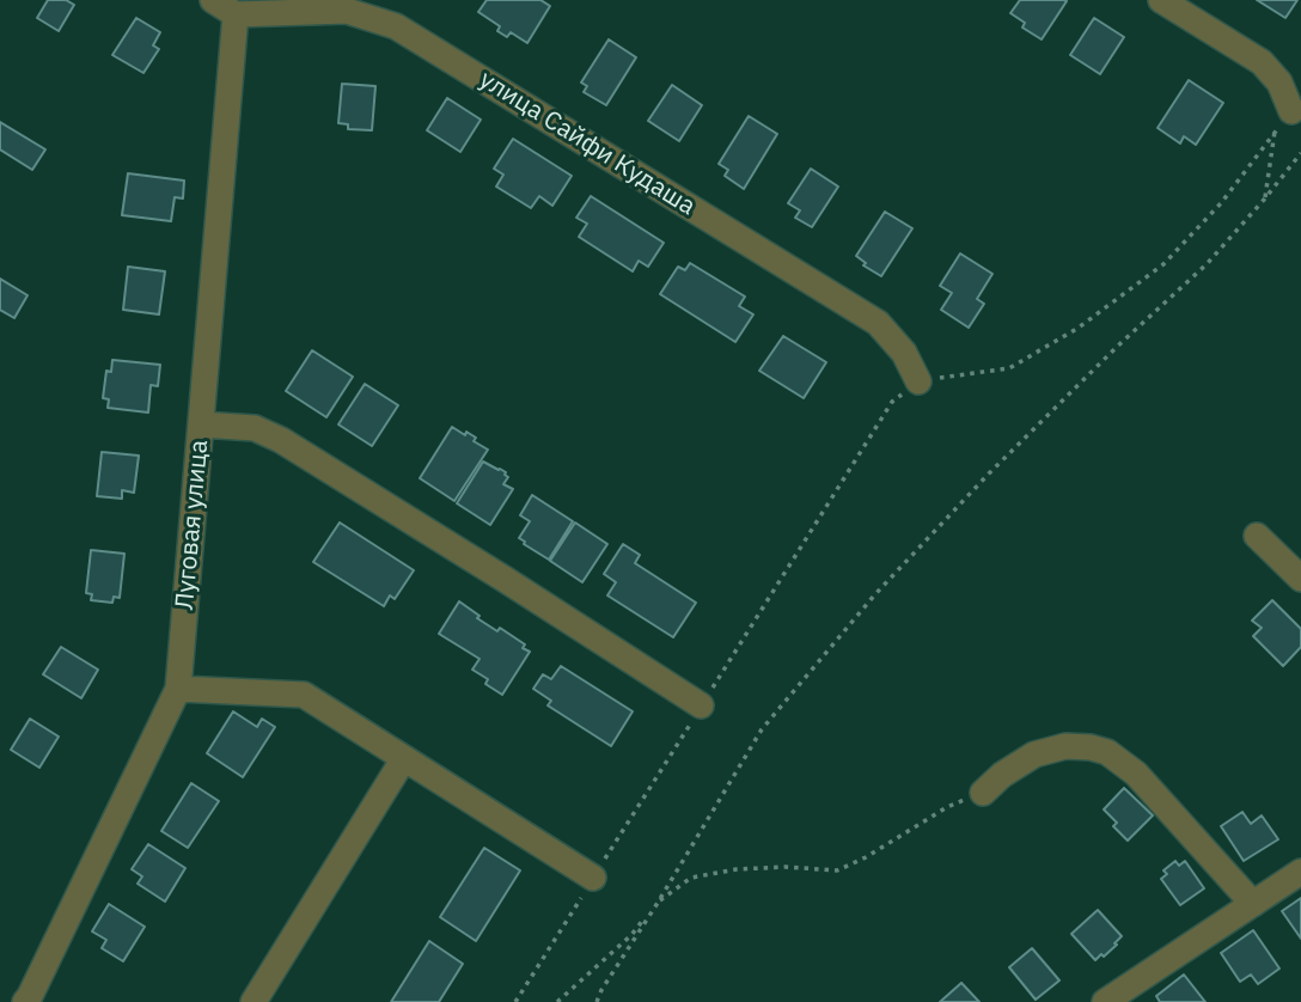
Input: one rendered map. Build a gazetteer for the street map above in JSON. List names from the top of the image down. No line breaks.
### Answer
{"streets":{"street":["улица Сайфи Кудаша","Луговая улица"]},"crossings":[["улица Сайфи Кудаша","Луговая улица"]]}
